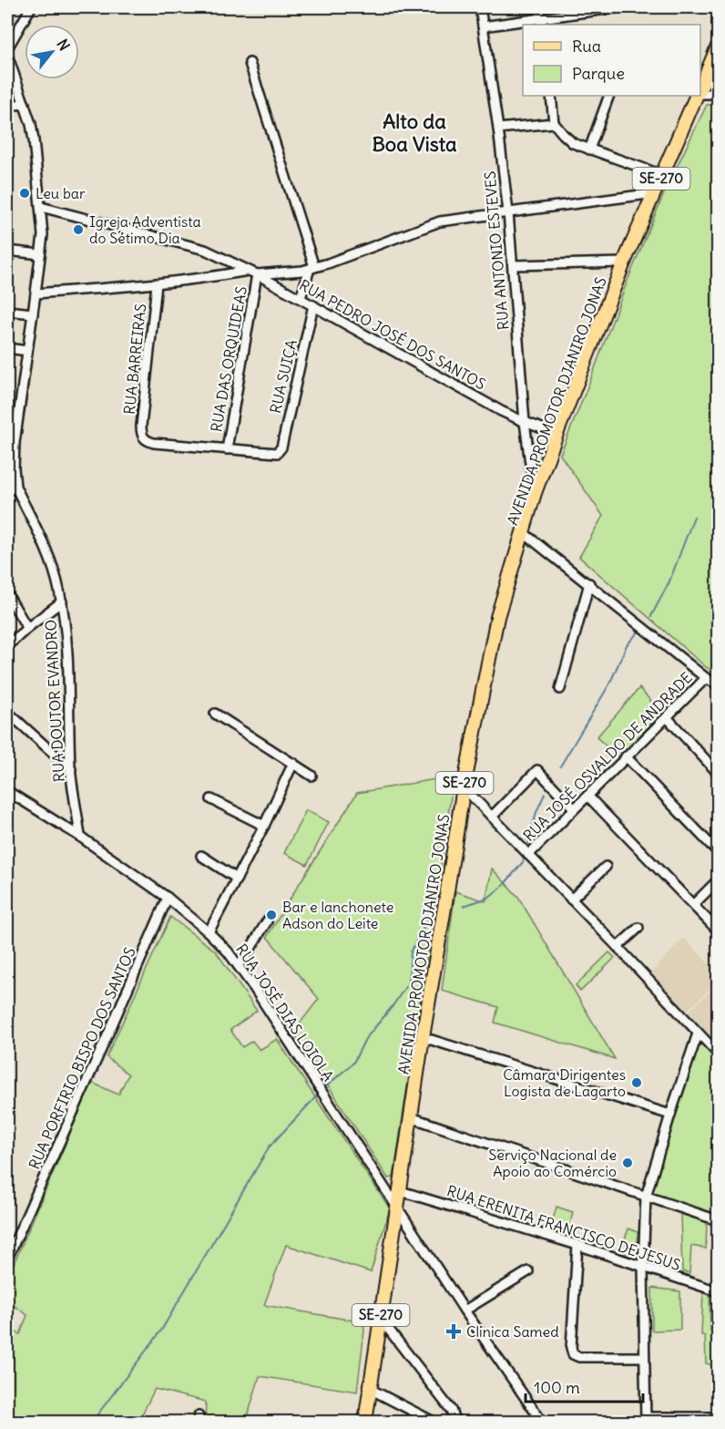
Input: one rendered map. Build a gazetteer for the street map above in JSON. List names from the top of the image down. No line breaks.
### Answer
{"streets":{"main road":["SE-270","AVENIDA PROMOTOR DJANIRO JONAS"],"street":["RUA ANTONIO ESTEVES","RUA PEDRO JOSÉ DOS SANTOS","RUA BARREIRAS","RUA DAS ORQUIDEAS","RUA SUIÇA","RUA DOUTOR EVANDRO","RUA JOSÉ OSVALDO DE ANDRADE","RUA JOSÉ DIAS LOIOLA","RUA PORFIRIO BISPO DOS SANTOS","RUA ERENITA FRANCISCO DE JESUS"]},"crossings":[["SE-270","AVENIDA PROMOTOR DJANIRO JONAS"],["RUA ANTONIO ESTEVES","RUA PEDRO JOSÉ DOS SANTOS"],["RUA ANTONIO ESTEVES","AVENIDA PROMOTOR DJANIRO JONAS"],["RUA PEDRO JOSÉ DOS SANTOS","RUA DAS ORQUIDEAS"],["RUA PEDRO JOSÉ DOS SANTOS","RUA SUIÇA"],["RUA PEDRO JOSÉ DOS SANTOS","AVENIDA PROMOTOR DJANIRO JONAS"],["RUA PEDRO JOSÉ DOS SANTOS","RUA DOUTOR EVANDRO"],["RUA BARREIRAS","RUA DAS ORQUIDEAS"],["RUA BARREIRAS","RUA SUIÇA"],["RUA DAS ORQUIDEAS","RUA SUIÇA"],["AVENIDA PROMOTOR DJANIRO JONAS","RUA JOSÉ DIAS LOIOLA"],["AVENIDA PROMOTOR DJANIRO JONAS","RUA ERENITA FRANCISCO DE JESUS"],["RUA DOUTOR EVANDRO","RUA JOSÉ DIAS LOIOLA"],["RUA JOSÉ DIAS LOIOLA","RUA PORFIRIO BISPO DOS SANTOS"]],"districts":["Alto da Boa Vista"],"places":{"other":["Leu bar","Igreja Adventista do Sétimo Dia","Bar e lanchonete Adson do Leite","Câmara Dirigentes Logista de Lagarto","Serviço Nacional de Apoio ao Comércio"],"health":["Clinica Samed"]},"legend":["Rua","Parque"],"scale_bar":"100 m","north":"top right"}
